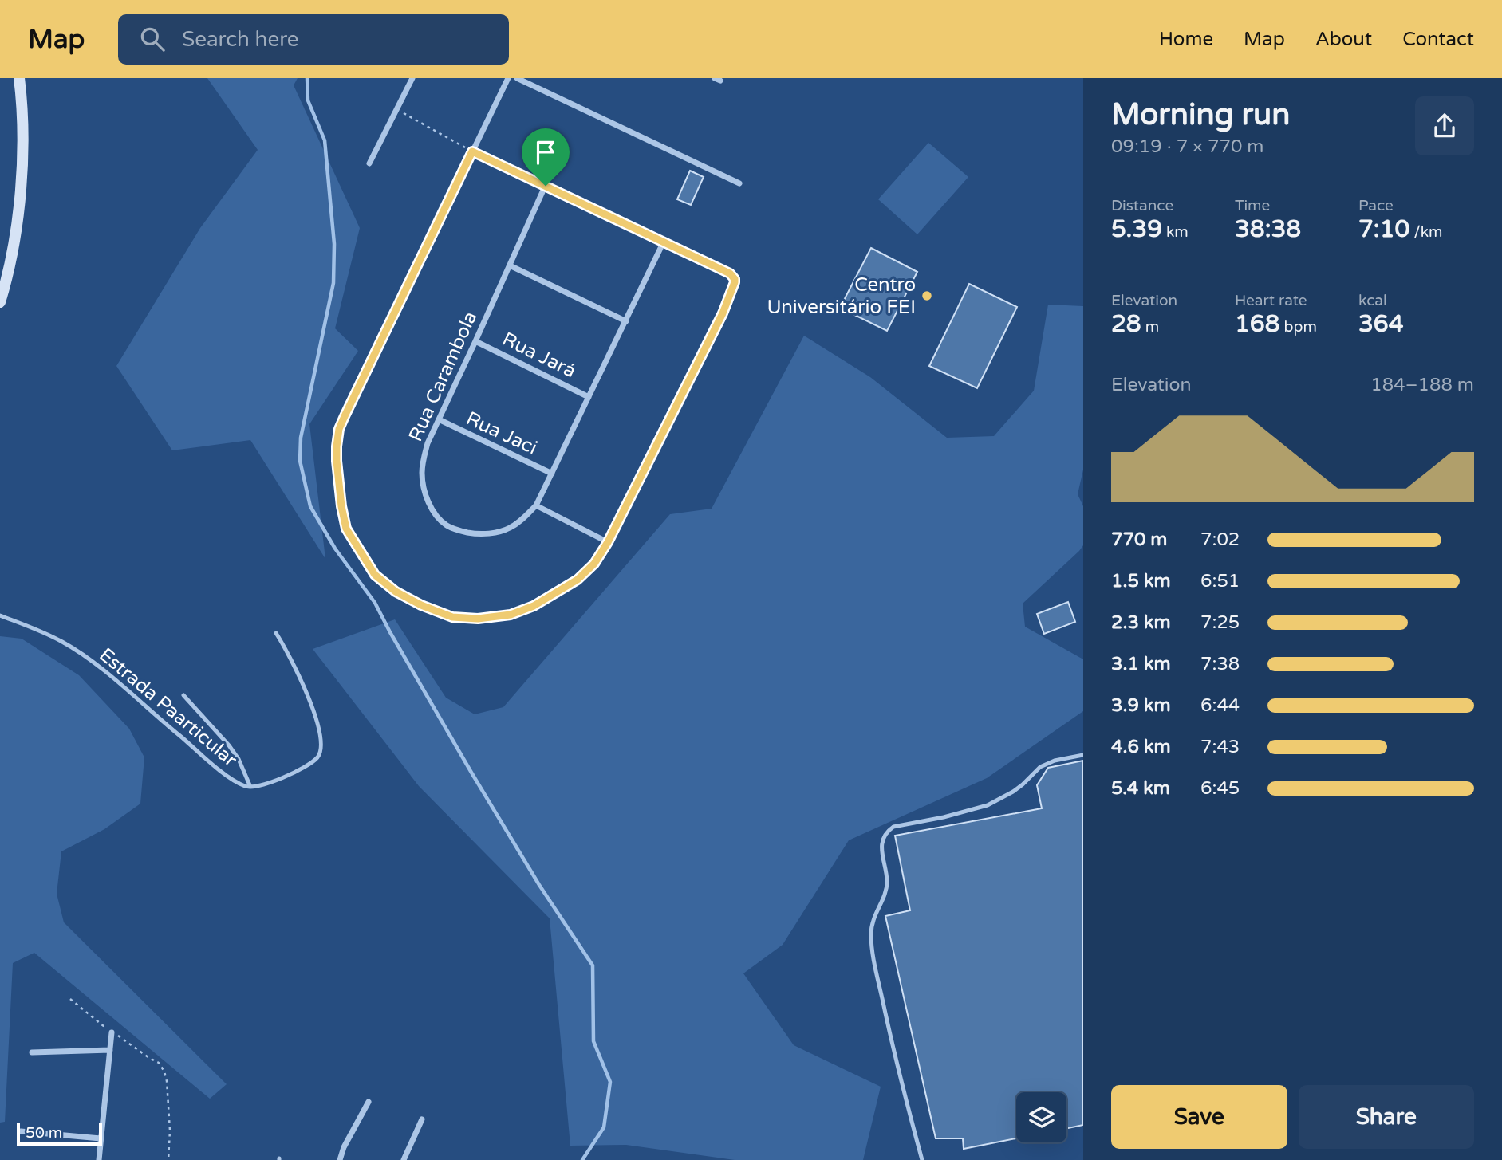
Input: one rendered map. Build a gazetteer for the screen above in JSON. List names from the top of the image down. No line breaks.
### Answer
{"streets":{"street":["Rua Jará","Rua Carambola","Rua Jaci"],"lane":["Estrada Paarticular"]},"crossings":[["Rua Jará","Rua Carambola"],["Rua Carambola","Rua Jaci"]],"places":["Centro Universitário FEI"],"scale_bar":"50 m","page":{"header":"Map","search":"Search here","nav":["Home","Map","About","Contact"],"heading":["Morning run","09:19 · 7 × 770 m"],"stats":[["Distance","5.39 km"],["Time","38:38"],["Pace","7:10 /km"],["Elevation","28 m"],["Heart rate","168 bpm"],["kcal","364"]],"chart":["Elevation","184–188 m"],"list":[{"name":"770 m","note":"7:02"},{"name":"1.5 km","note":"6:51"},{"name":"2.3 km","note":"7:25"},{"name":"3.1 km","note":"7:38"},{"name":"3.9 km","note":"6:44"},{"name":"4.6 km","note":"7:43"},{"name":"5.4 km","note":"6:45"}],"buttons":["Save","Share"],"scale":"50 m"}}
